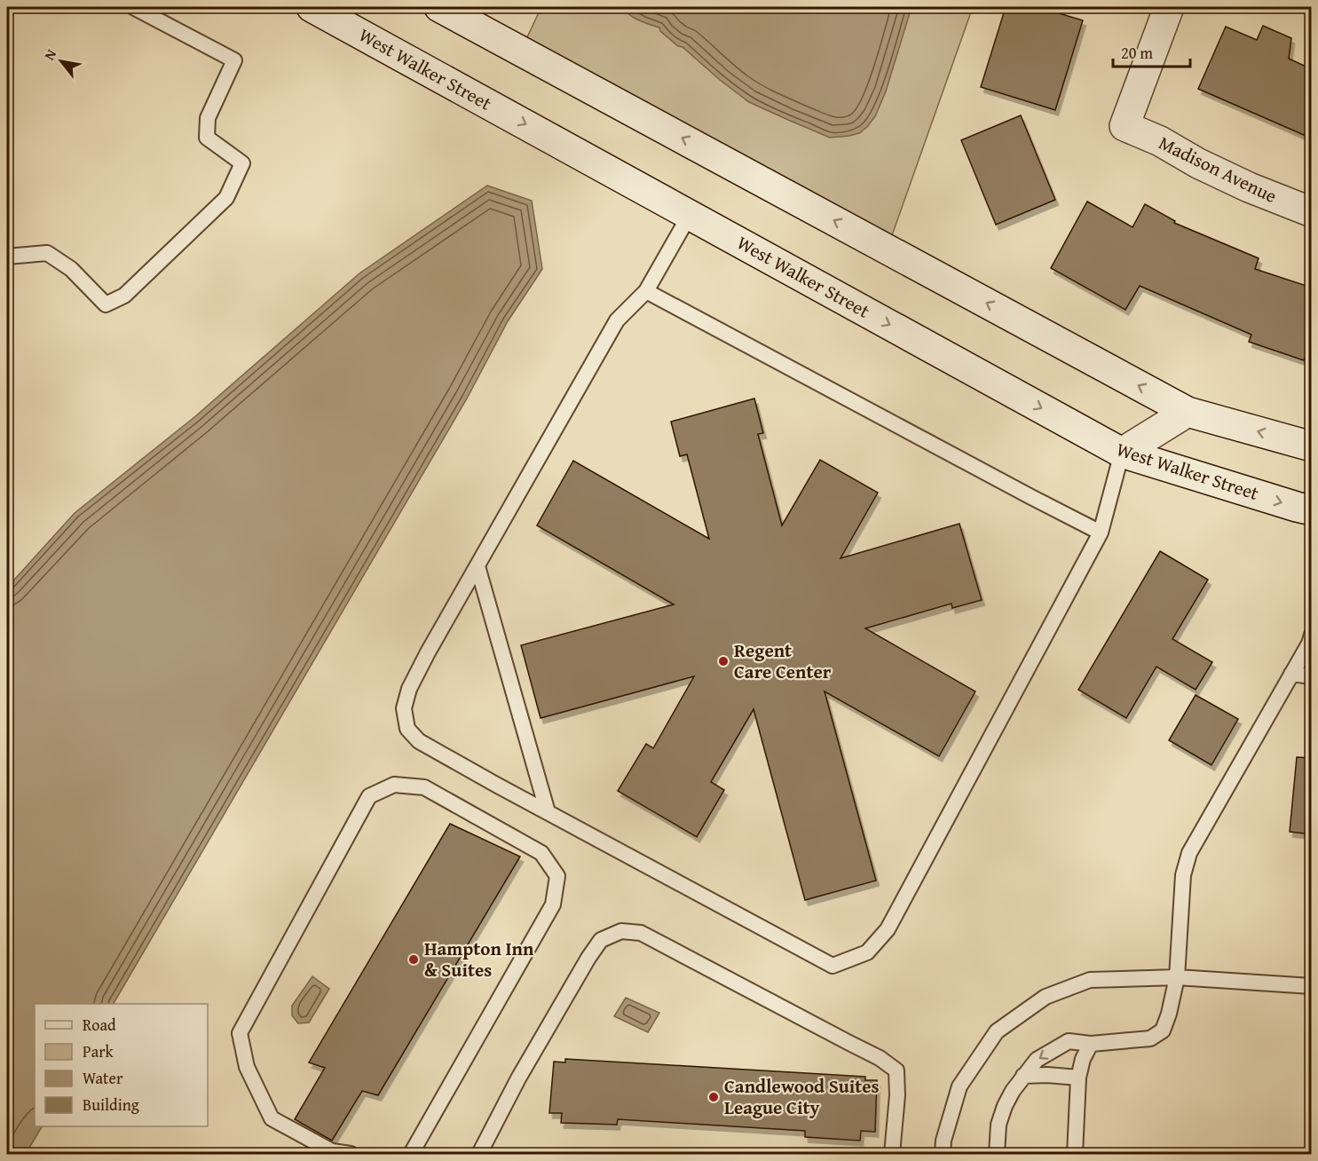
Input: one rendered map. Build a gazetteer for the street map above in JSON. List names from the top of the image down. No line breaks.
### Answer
{"streets":{"street":["West Walker Street","Madison Avenue"]},"places":["Regent Care Center","Hampton Inn & Suites","Candlewood Suites League City"],"legend":["Road","Park","Water","Building"],"scale_bar":"20 m","north":"top left"}
